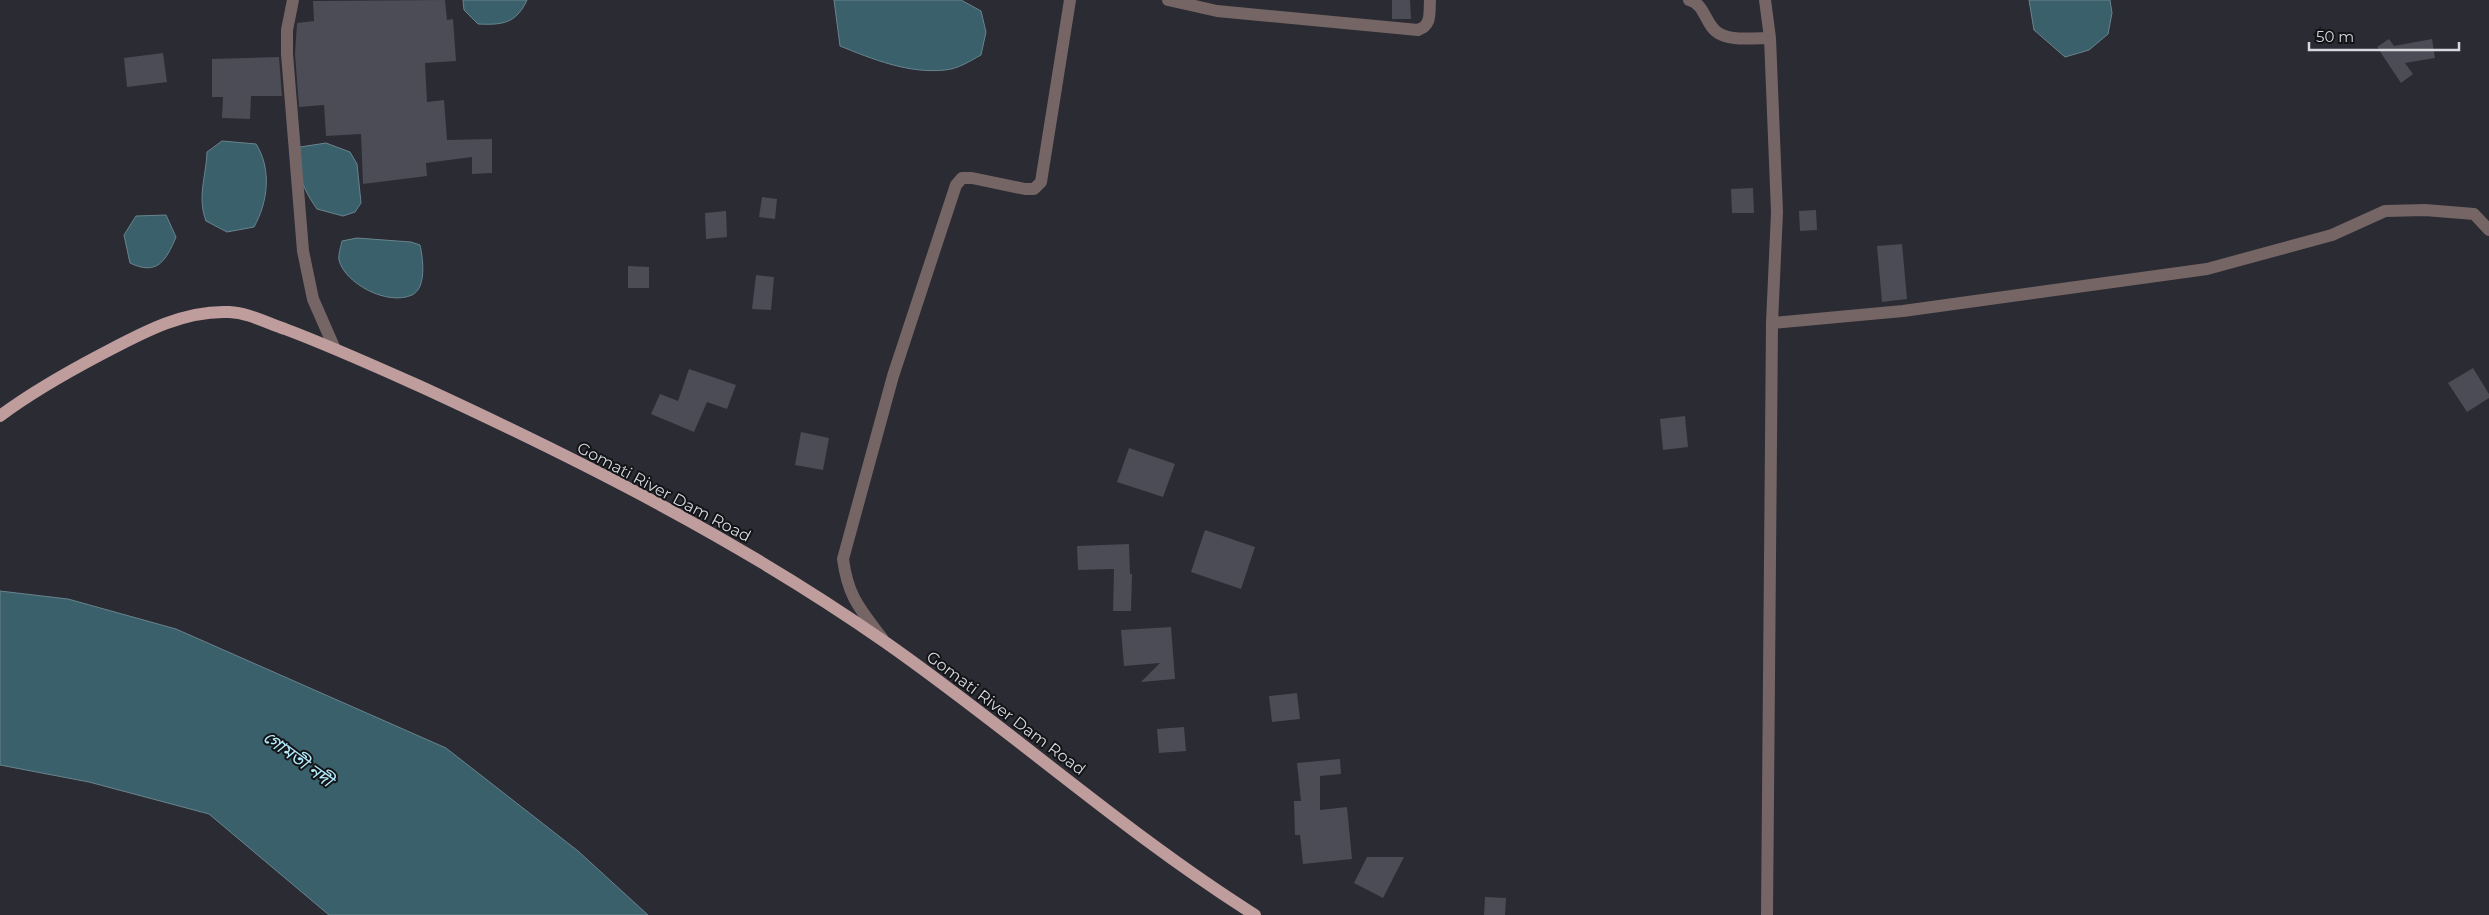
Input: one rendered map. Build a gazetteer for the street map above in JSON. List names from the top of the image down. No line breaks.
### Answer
{"streets":{"main road":["Gomati River Dam Road"]},"water":["গোমতী নদী"],"scale_bar":"50 m"}
